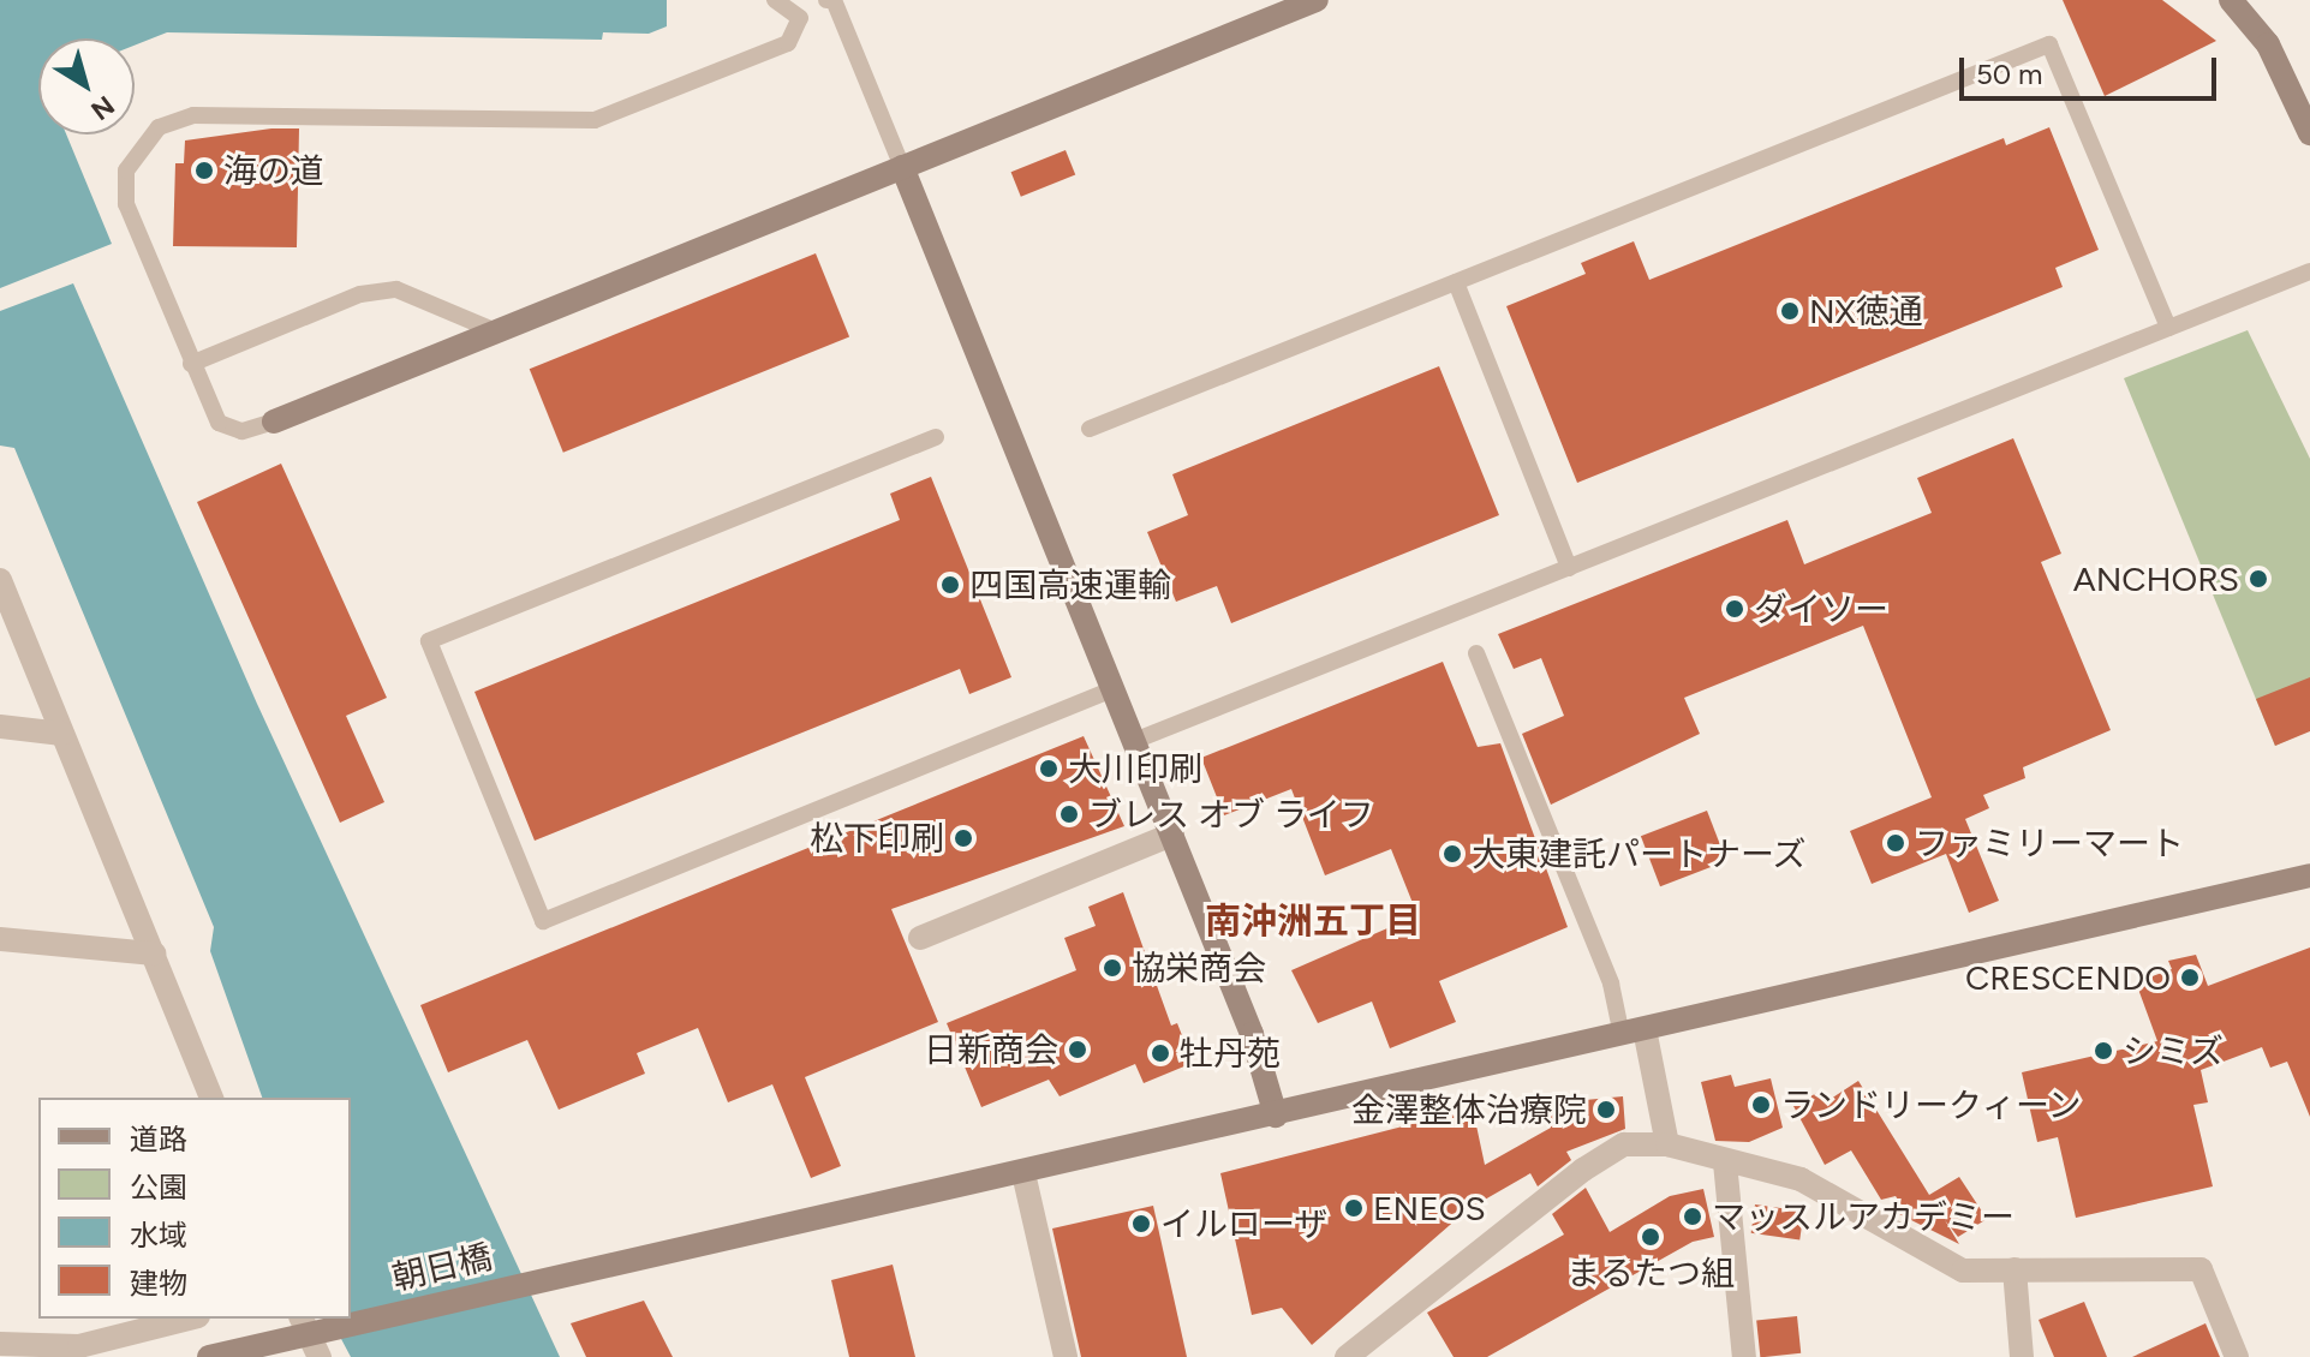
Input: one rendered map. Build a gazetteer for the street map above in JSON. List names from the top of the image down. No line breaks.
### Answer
{"streets":{"street":["朝日橋"]},"districts":["南沖洲五丁目"],"places":["海の道","NX徳通","ANCHORS","四国高速運輸","ダイソー","大川印刷","ブレス オブ ライフ","松下印刷","ファミリーマート","大東建託パートナーズ","協栄商会","CRESCENDO","日新商会","シミズ","牡丹苑","ランドリークィーン","金澤整体治療院","ENEOS","マッスルアカデミー","イルローザ","まるたつ組"],"legend":["道路","公園","水域","建物"],"scale_bar":"50 m","north":"bottom right"}
